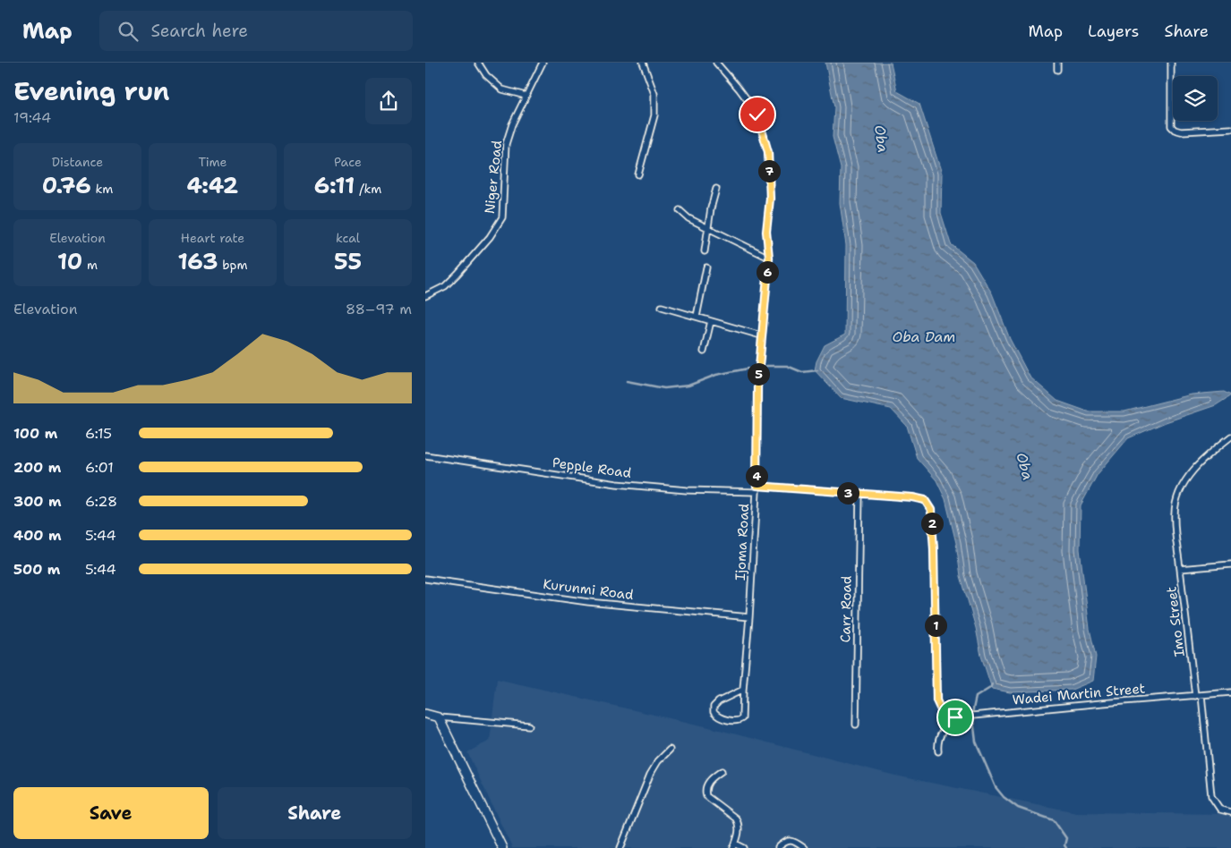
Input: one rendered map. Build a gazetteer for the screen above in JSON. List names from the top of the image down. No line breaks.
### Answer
{"streets":{"street":["Niger Road","Pepple Road","Ijoma Road","Kurunmi Road","Carr Road","Imo Street","Wadei Martin Street"]},"crossings":[["Pepple Road","Ijoma Road"],["Pepple Road","Carr Road"],["Pepple Road","Wadei Martin Street"],["Ijoma Road","Kurunmi Road"],["Imo Street","Wadei Martin Street"]],"water":["Oba","Oba Dam"],"page":{"header":"Map","search":"Search here","nav":["Map","Layers","Share"],"heading":["Evening run","19:44"],"stats":[["Distance","0.76 km"],["Time","4:42"],["Pace","6:11 /km"],["Elevation","10 m"],["Heart rate","163 bpm"],["kcal","55"]],"pins":["7","6","5","4","3","2","1"],"chart":["Elevation","88–97 m"],"list":[{"name":"100 m","note":"6:15"},{"name":"200 m","note":"6:01"},{"name":"300 m","note":"6:28"},{"name":"400 m","note":"5:44"},{"name":"500 m","note":"5:44"}],"buttons":["Save","Share"]}}
